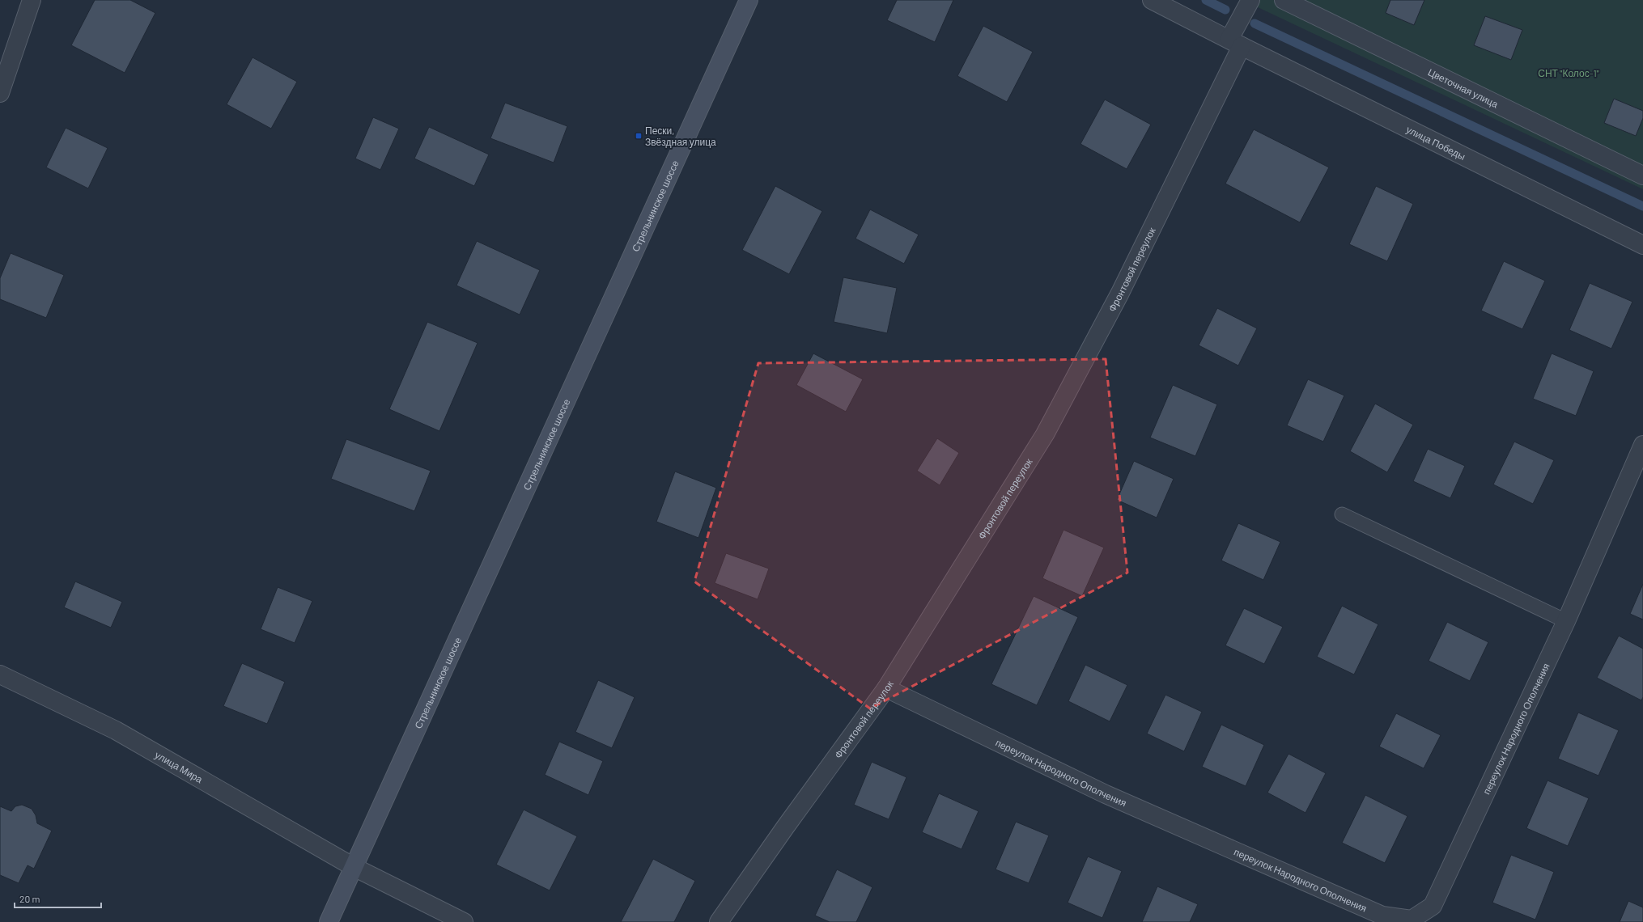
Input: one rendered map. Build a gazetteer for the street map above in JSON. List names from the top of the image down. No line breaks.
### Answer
{"streets":{"main road":["Стрельнинское шоссе"],"street":["Цветочная улица","улица Победы","Фронтовой переулок","переулок Народного Ополчения","улица Мира"]},"crossings":[["улица Победы","Фронтовой переулок"],["Стрельнинское шоссе","улица Мира"],["Фронтовой переулок","переулок Народного Ополчения"]],"parks":["СНТ \"Колос-1\""],"places":{"transit":["Пески, Звёздная улица"]},"scale_bar":"20 m"}
